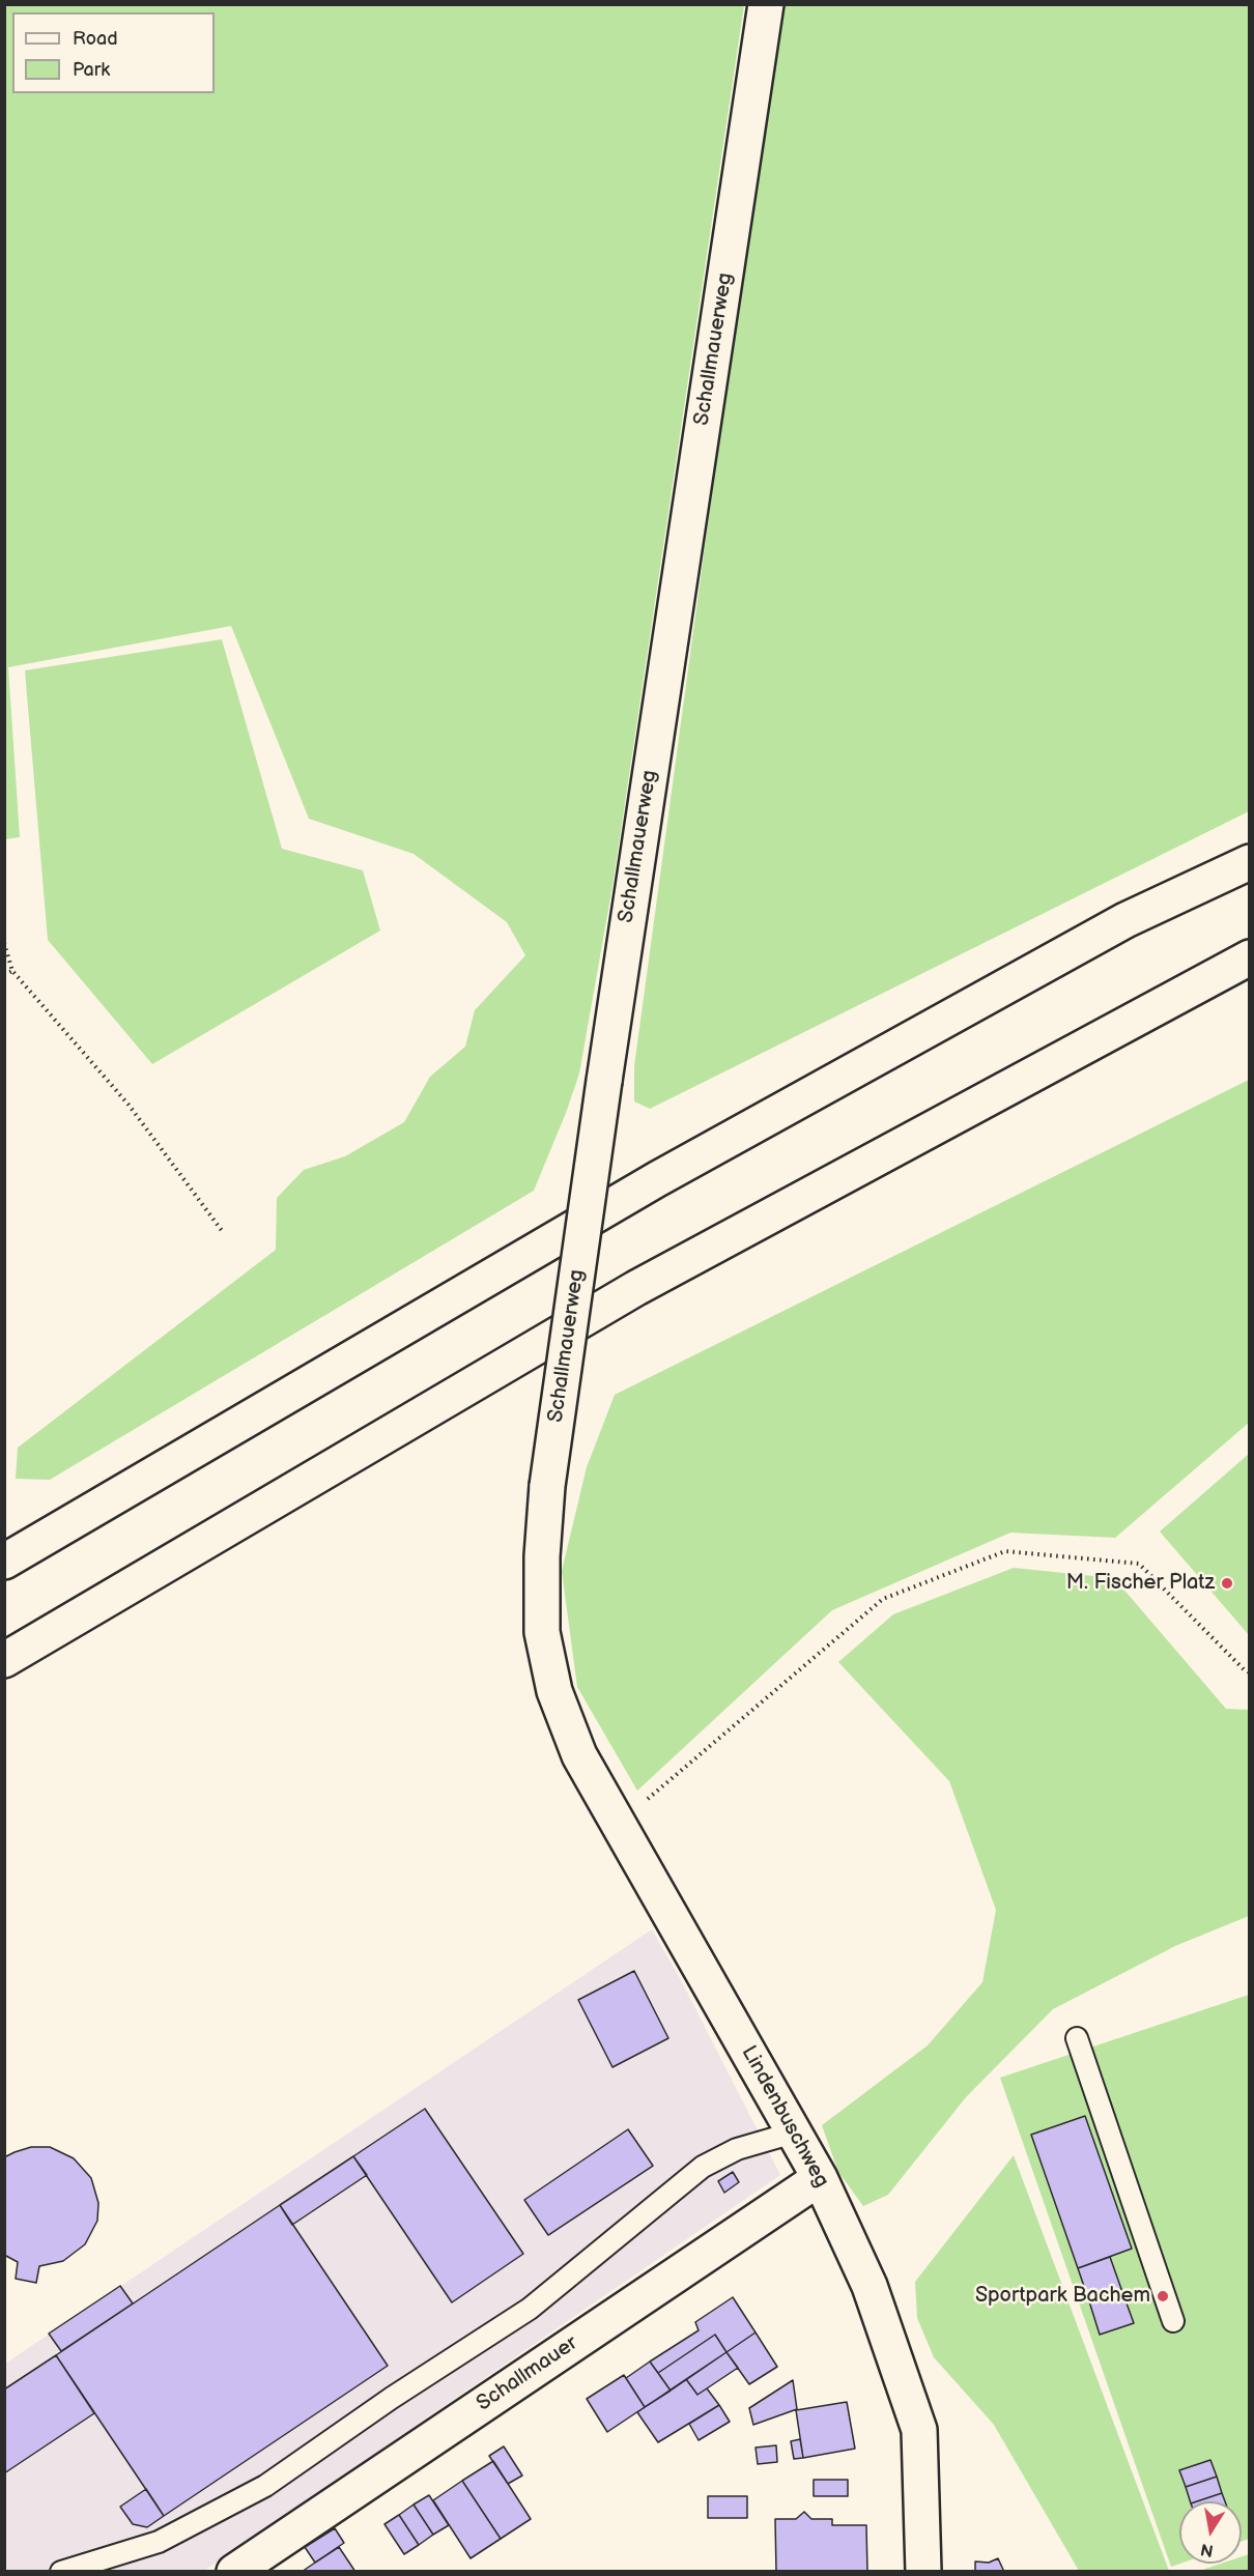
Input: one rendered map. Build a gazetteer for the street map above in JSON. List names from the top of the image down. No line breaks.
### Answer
{"streets":{"main road":["Schallmauerweg","Lindenbuschweg","Schallmauer"]},"crossings":[["Schallmauerweg","Lindenbuschweg"],["Lindenbuschweg","Schallmauer"]],"places":["M. Fischer Platz","Sportpark Bachem"],"legend":["Road","Park"],"north":"bottom"}
